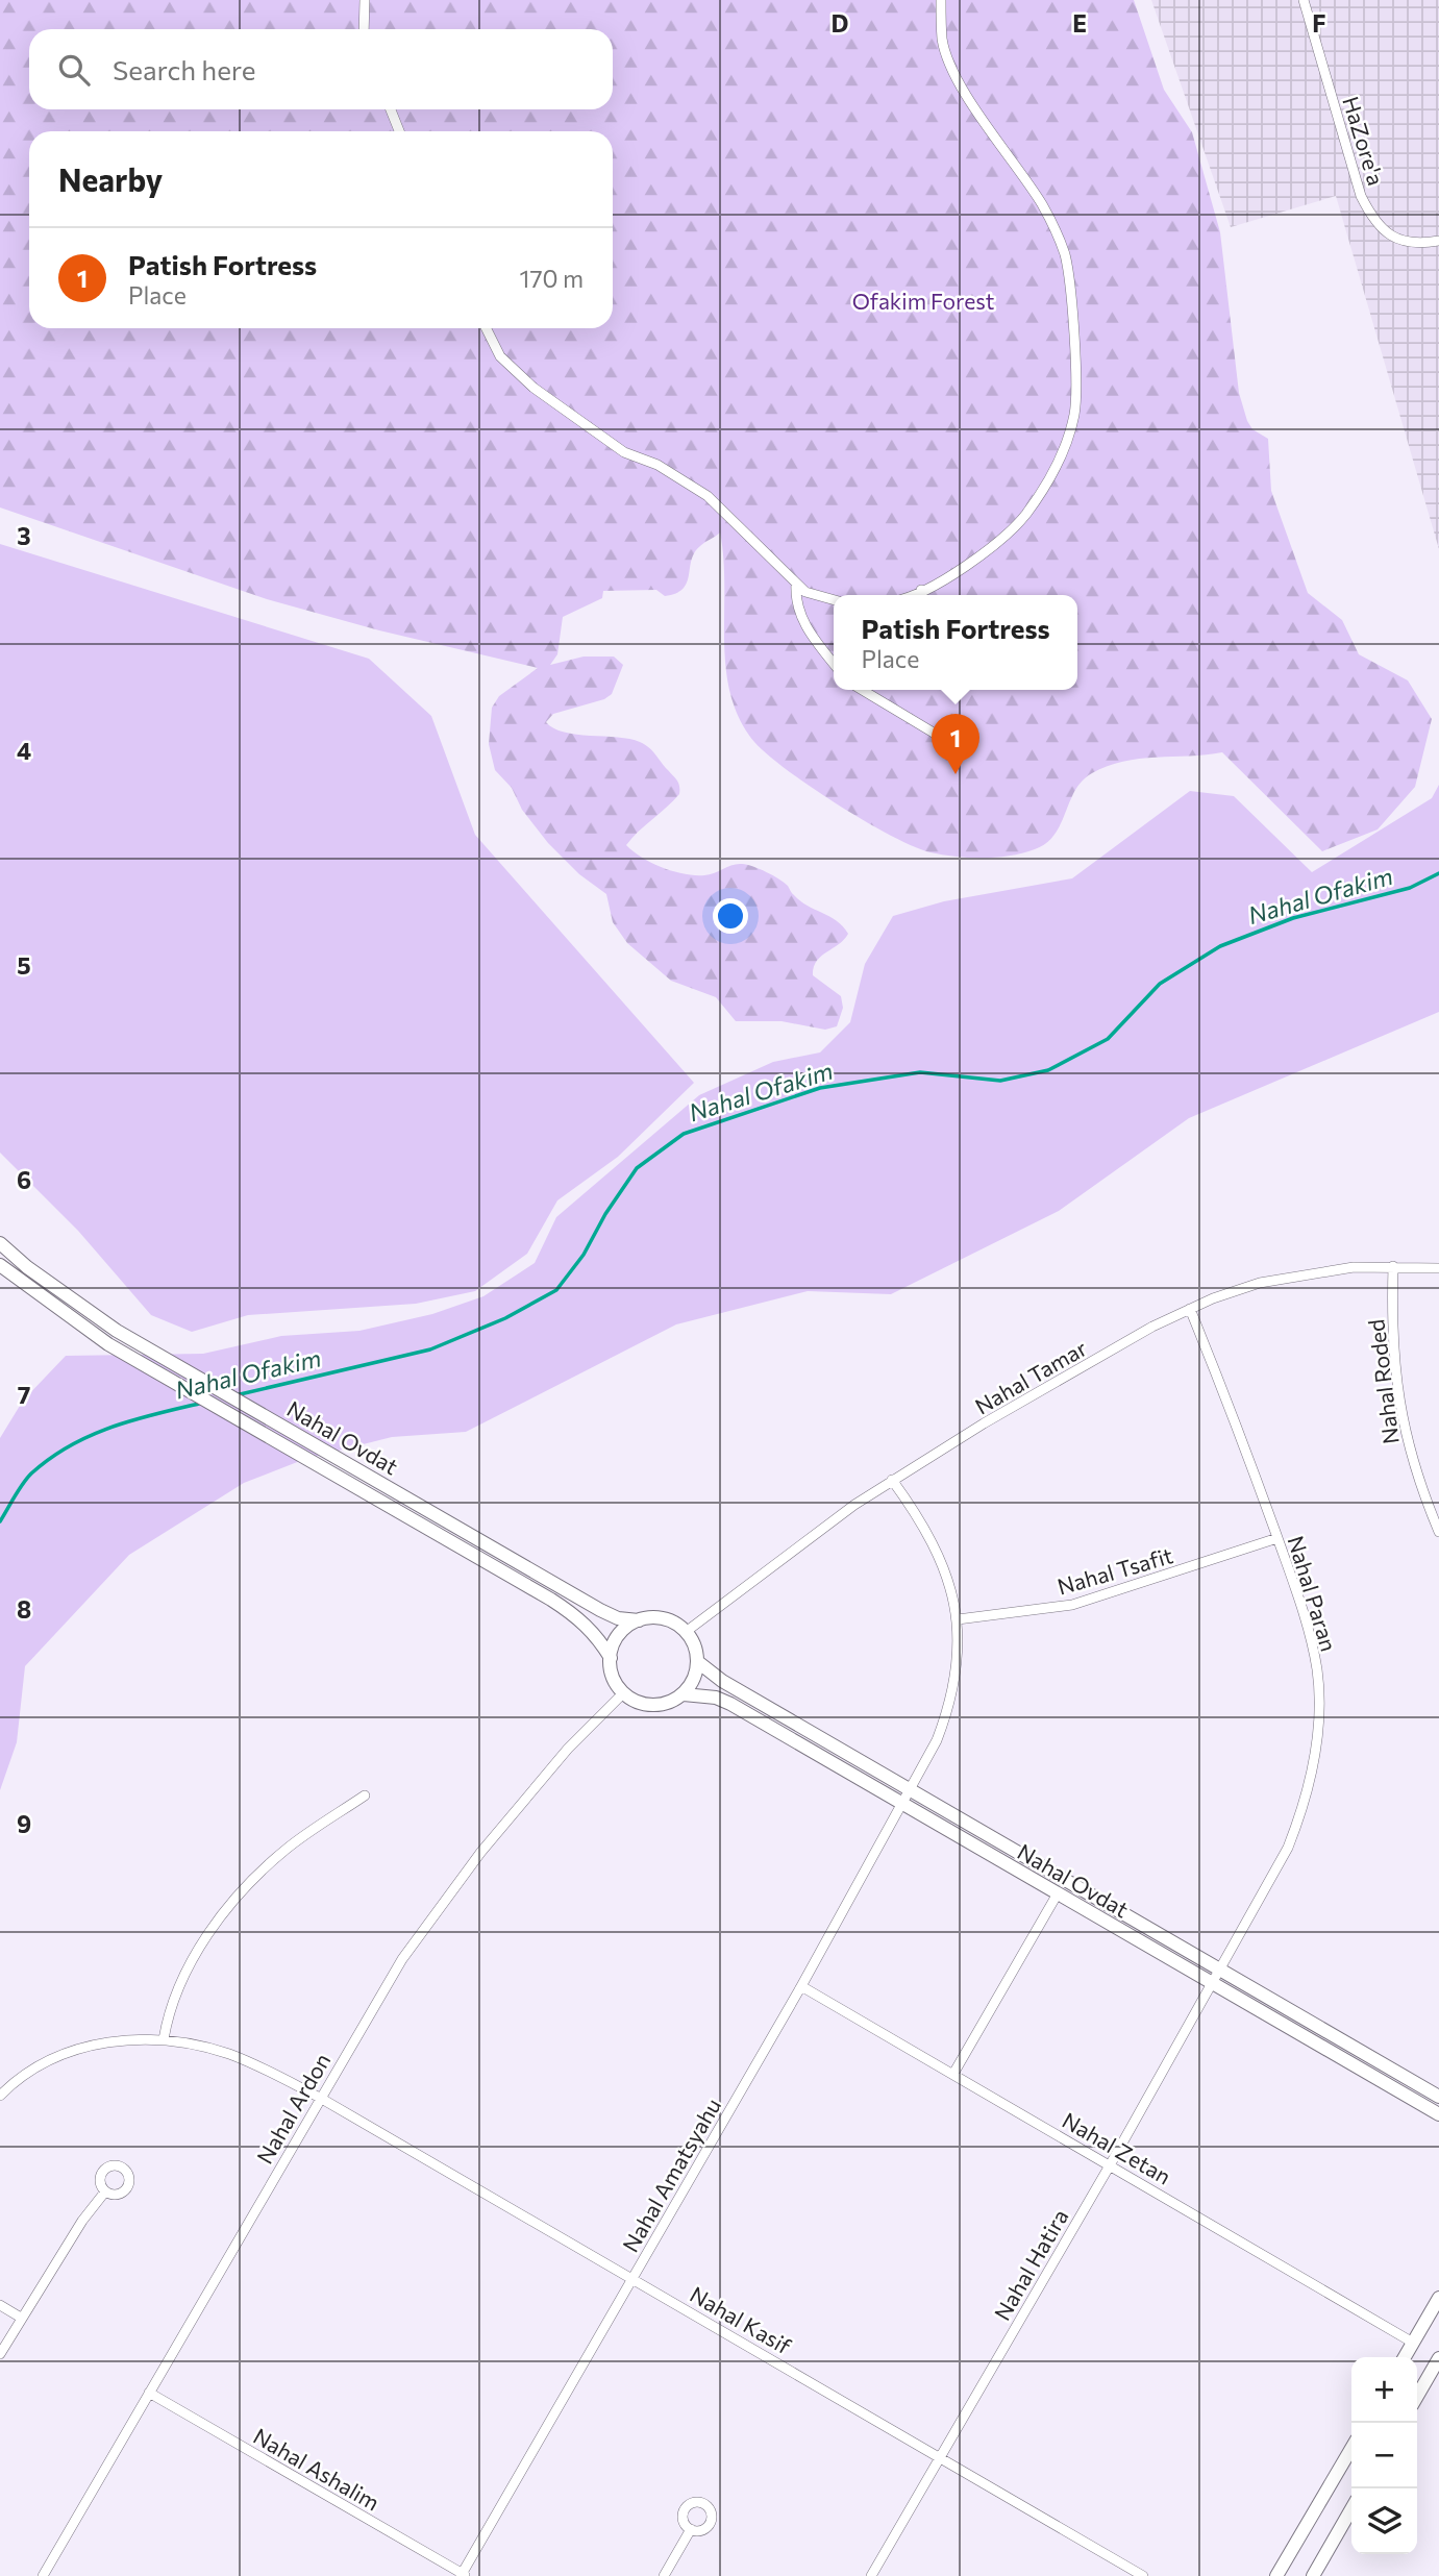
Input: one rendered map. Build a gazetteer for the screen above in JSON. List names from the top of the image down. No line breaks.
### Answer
{"streets":{"street":["HaZore'a","Nahal Tamar","Nahal Roded","Nahal Ovdat","Nahal Tsafit","Nahal Paran","Nahal Ardon","Nahal Zetan","Nahal Amatsyahu","Nahal Hatira","Nahal Kasif","Nahal Ashalim"]},"crossings":[["Nahal Tamar","Nahal Roded"],["Nahal Tamar","Nahal Ovdat"],["Nahal Tamar","Nahal Paran"],["Nahal Tamar","Nahal Ardon"],["Nahal Tamar","Nahal Amatsyahu"],["Nahal Ovdat","Nahal Paran"],["Nahal Ovdat","Nahal Ardon"],["Nahal Ovdat","Nahal Amatsyahu"],["Nahal Ovdat","Nahal Hatira"],["Nahal Tsafit","Nahal Paran"],["Nahal Tsafit","Nahal Amatsyahu"],["Nahal Paran","Nahal Hatira"],["Nahal Ardon","Nahal Kasif"],["Nahal Ardon","Nahal Ashalim"],["Nahal Zetan","Nahal Amatsyahu"],["Nahal Zetan","Nahal Hatira"],["Nahal Amatsyahu","Nahal Kasif"],["Nahal Amatsyahu","Nahal Ashalim"],["Nahal Hatira","Nahal Kasif"]],"water":["Nahal Ofakim"],"parks":["Ofakim Forest"],"page":{"search":"Search here","heading":"Nearby","list":[{"mark":"1","name":"Patish Fortress","note":"Place","value":"170 m"}],"popup":["Patish Fortress","Place"],"pins":"1","map_buttons":["+","−"]},"grid":{"columns":["D","E","F"],"rows":["3","4","5","6","7","8","9"]}}
